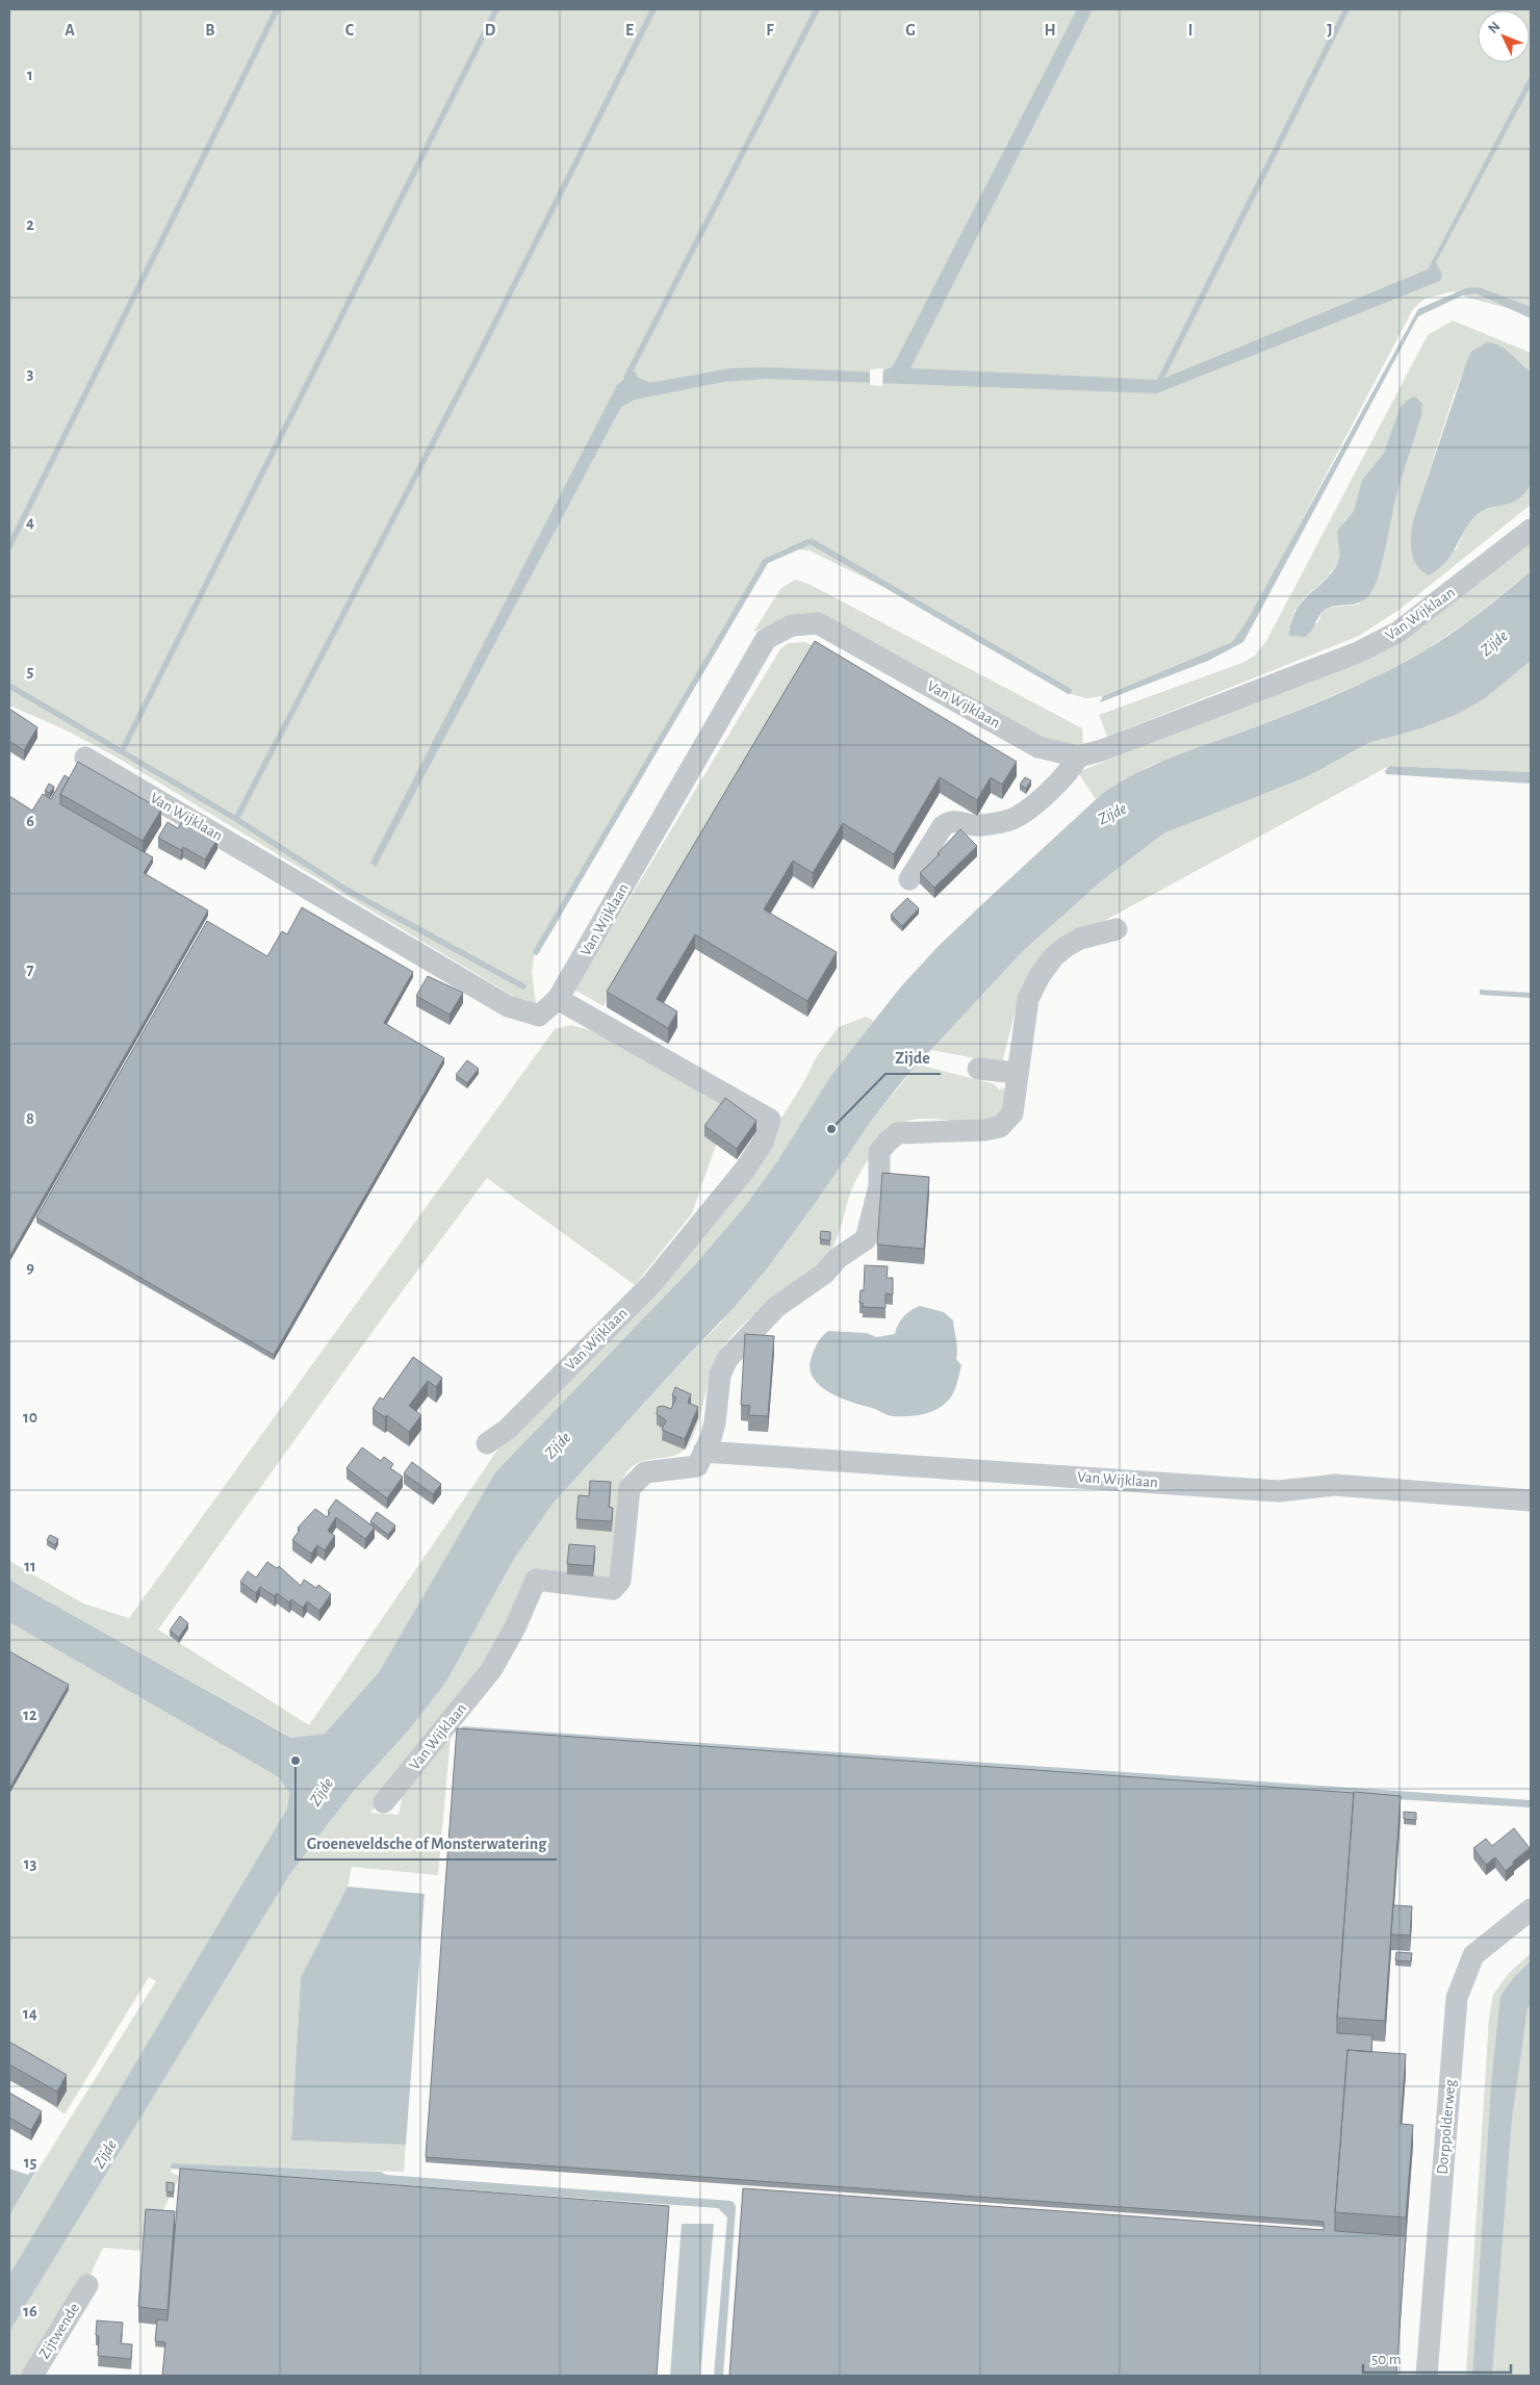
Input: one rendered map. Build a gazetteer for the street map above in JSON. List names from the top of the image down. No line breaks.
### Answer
{"streets":{"street":["Van Wijklaan","Dorppolderweg","Zijtwende"]},"water":["Zijde"],"places":["Zijde","Groeneveldsche of Monsterwatering"],"scale_bar":"50 m","north":"top left","grid":{"columns":["A","B","C","D","E","F","G","H","I","J"],"rows":["1","2","3","4","5","6","7","8","9","10","11","12","13","14","15","16"]}}
